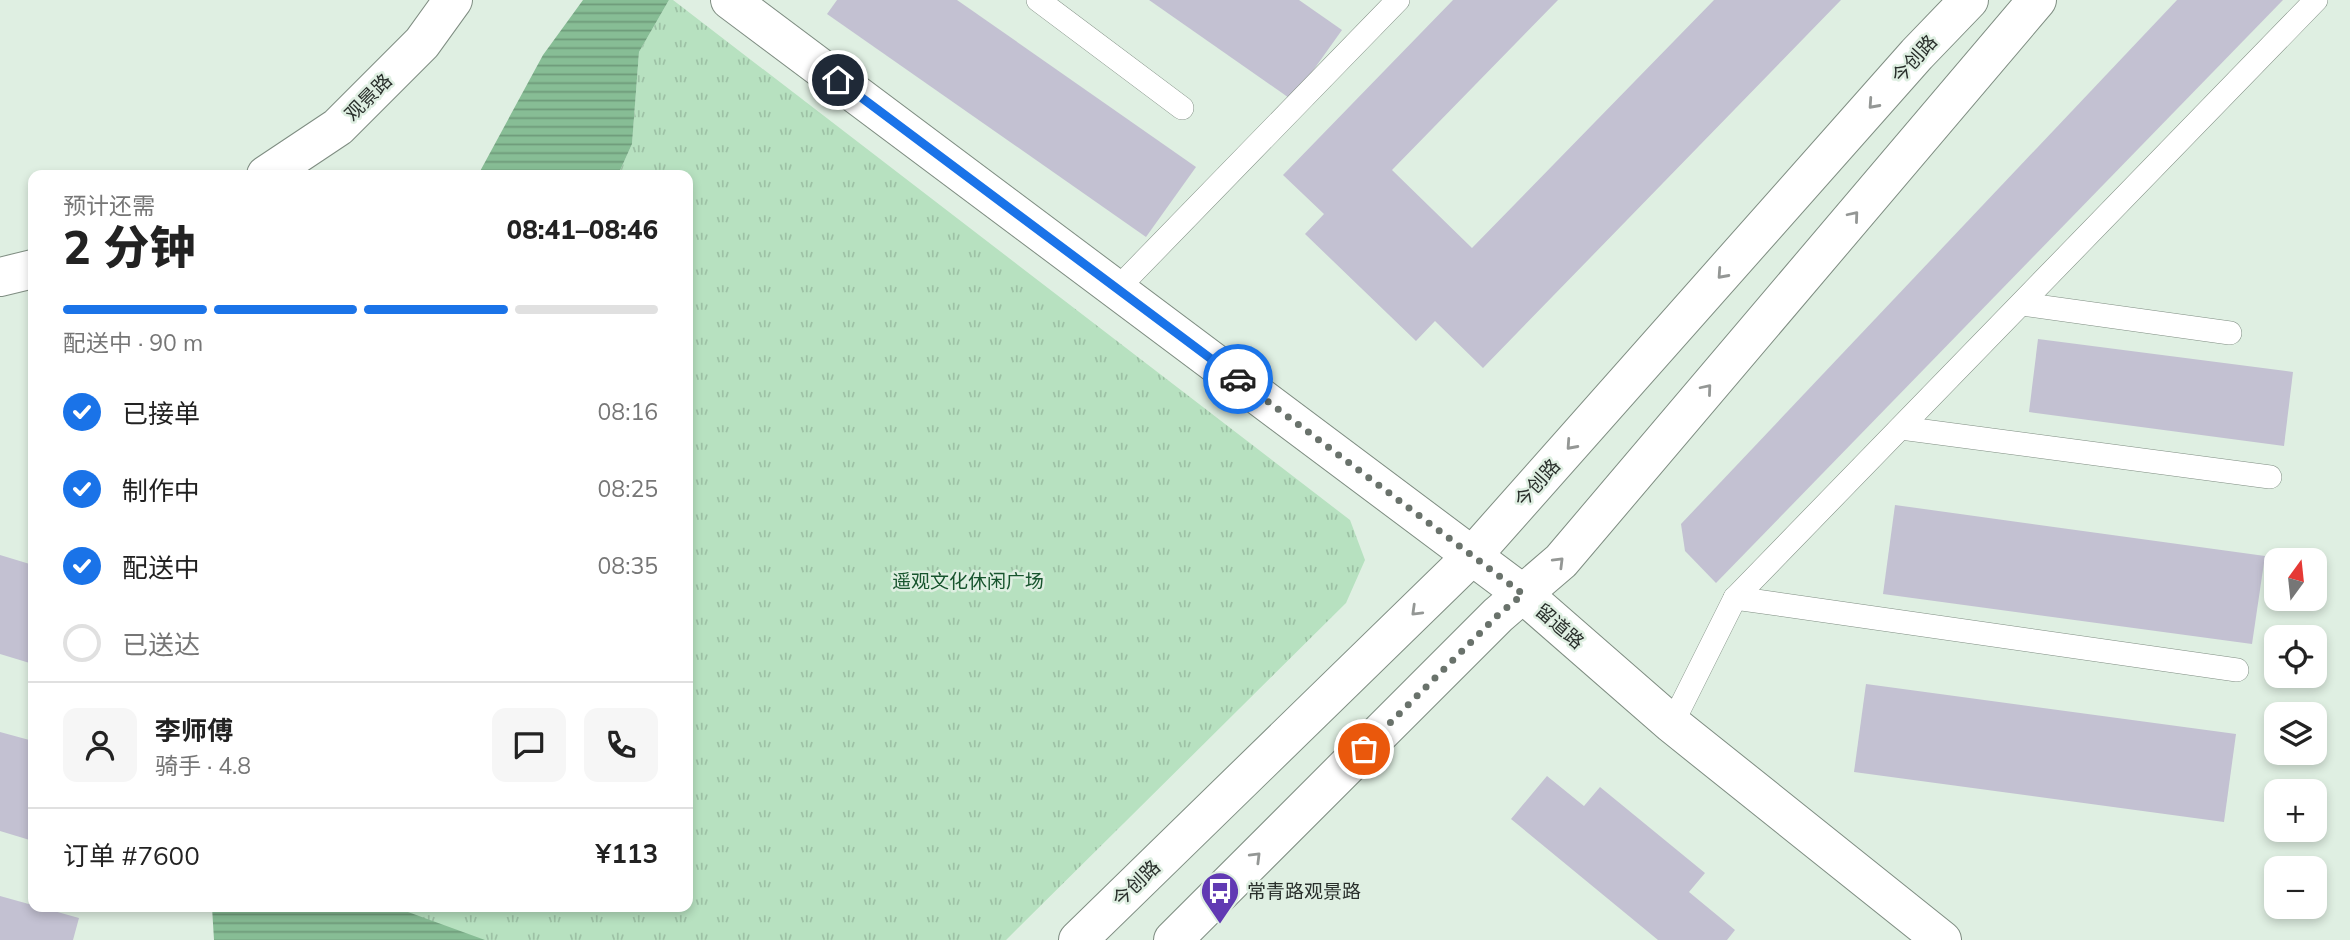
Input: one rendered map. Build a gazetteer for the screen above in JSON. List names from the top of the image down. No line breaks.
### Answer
{"streets":{"main road":["今创路","观景路","留道路"]},"crossings":[["今创路","留道路"]],"parks":["遥观文化休闲广场"],"places":{"bus stop":["常青路观景路"]},"north":"top","page":{"heading":["2 分钟","预计还需","08:41–08:46"],"panel":["李师傅","骑手 · 4.8","订单 #7600","¥113"],"bar":"配送中 · 90 m","list":[["已接单","08:16"],["制作中","08:25"],["配送中","08:35"],"已送达"],"map_buttons":["+","−"]}}
